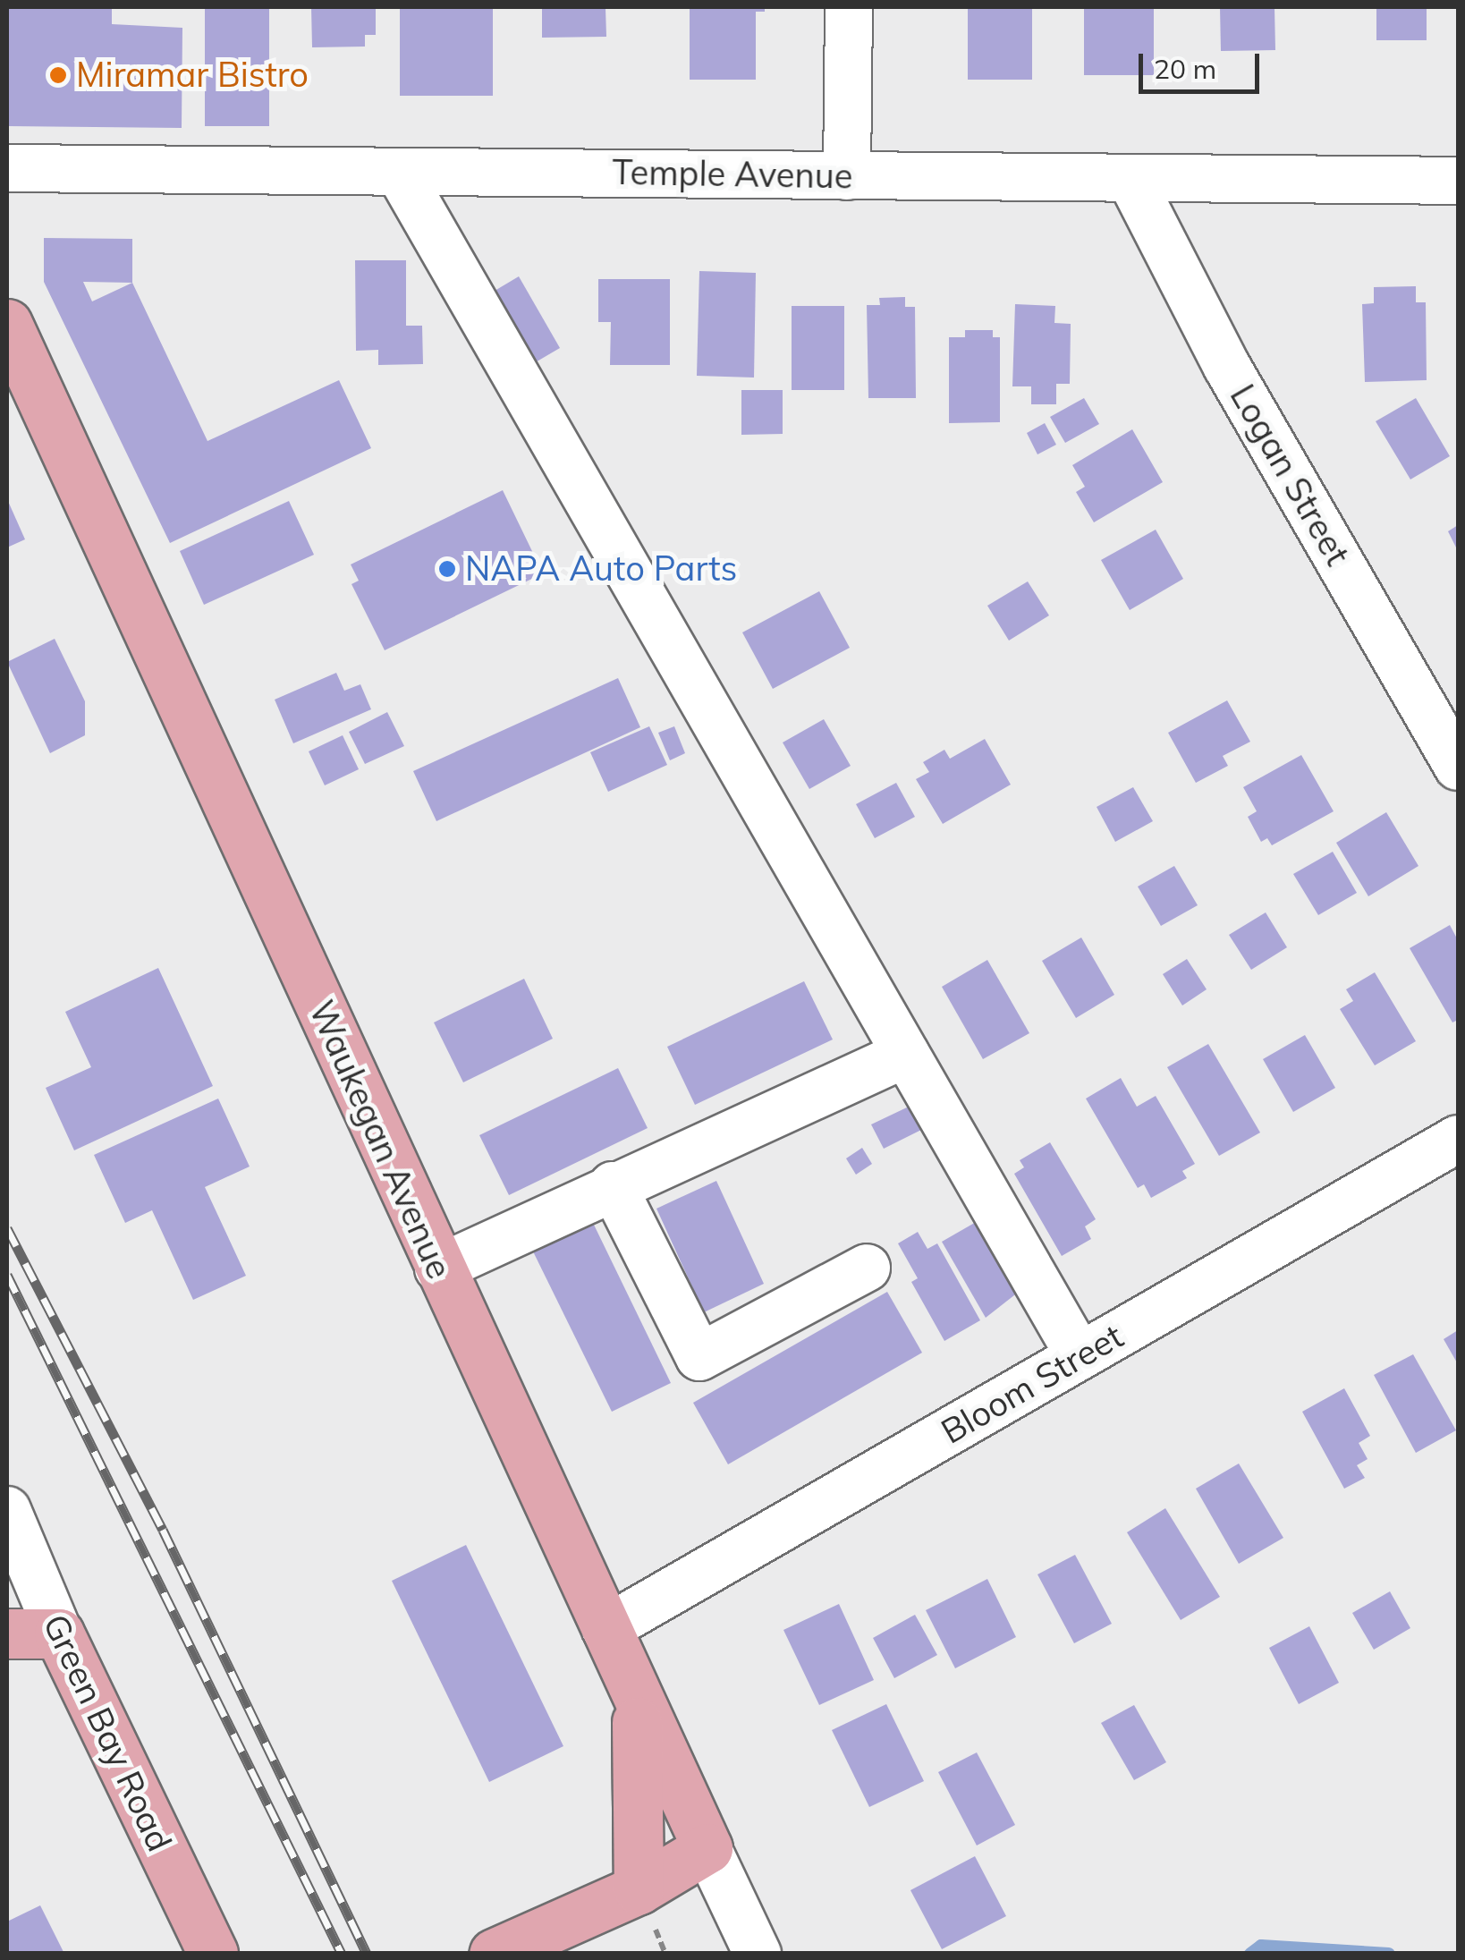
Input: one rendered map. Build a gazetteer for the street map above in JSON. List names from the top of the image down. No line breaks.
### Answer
{"streets":{"main road":["Waukegan Avenue","Green Bay Road"],"street":["Temple Avenue","Logan Street","Bloom Street"]},"crossings":[["Temple Avenue","Logan Street"],["Waukegan Avenue","Bloom Street"]],"places":["Miramar Bistro","NAPA Auto Parts"],"scale_bar":"20 m"}
